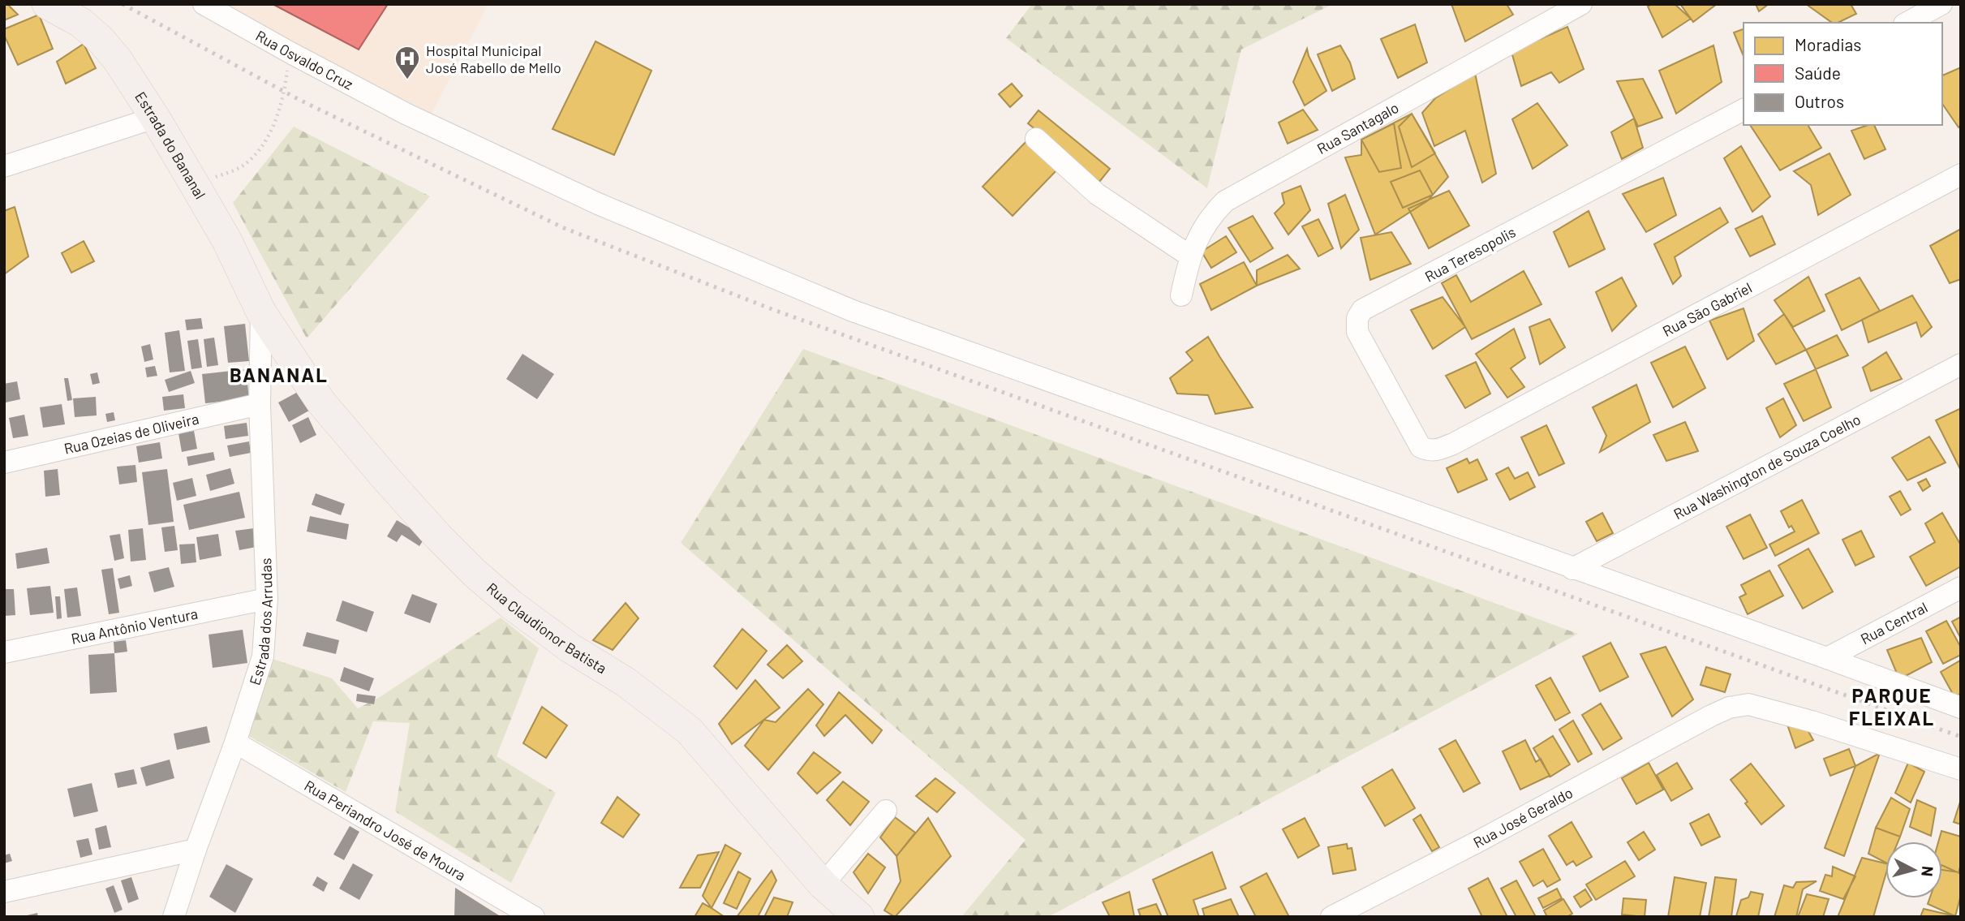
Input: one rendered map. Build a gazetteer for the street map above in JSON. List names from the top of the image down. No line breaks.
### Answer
{"streets":{"main road":["Estrada do Bananal","Rua Claudionor Batista"],"street":["Rua Osvaldo Cruz","Rua Santagalo","Rua Teresopolis","Rua São Gabriel","Rua Ozeias de Oliveira","Rua Washington de Souza Coelho","Estrada dos Arrudas","Rua Central","Rua Antônio Ventura","Rua José Geraldo","Rua Periandro José de Moura"]},"crossings":[["Rua Osvaldo Cruz","Rua Washington de Souza Coelho"],["Rua Osvaldo Cruz","Rua Central"],["Estrada do Bananal","Estrada dos Arrudas"],["Estrada do Bananal","Rua Claudionor Batista"],["Rua Teresopolis","Rua São Gabriel"],["Rua Ozeias de Oliveira","Estrada dos Arrudas"],["Estrada dos Arrudas","Rua Antônio Ventura"],["Estrada dos Arrudas","Rua Claudionor Batista"],["Estrada dos Arrudas","Rua Periandro José de Moura"]],"districts":["BANANAL","PARQUE FLEIXAL"],"places":{"hospital":["Hospital Municipal José Rabello de Mello"]},"legend":["Moradias","Saúde","Outros"],"north":"right"}
